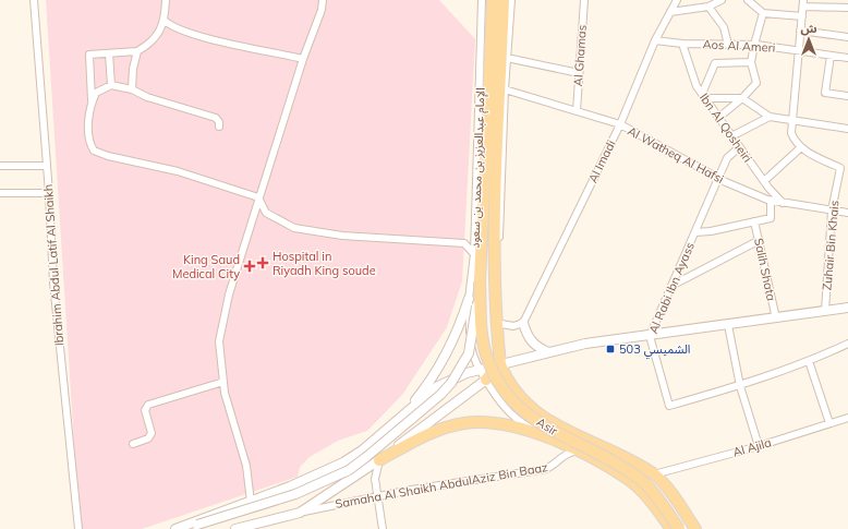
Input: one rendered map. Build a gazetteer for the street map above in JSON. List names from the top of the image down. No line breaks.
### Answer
{"streets":{"main road":["الإمام عبدالعزيز بن محمد بن سعود","Asir","Samaha Al Shaikh AbdulAziz Bin Baaz"],"street":["Aos Al Ameri","Al Ghamas","Ibn Al Qosheiri","Al Watheq Al Hafsi","Al Imadi","Zuhair Bin Khais","Ibrahim Abdul Latif Al Shaikh","Salih Shata","Al Rabi Ibn Ayass","Al Ajila"]},"crossings":[["Aos Al Ameri","Ibn Al Qosheiri"],["Aos Al Ameri","Al Imadi"],["Al Ghamas","Al Watheq Al Hafsi"],["Ibn Al Qosheiri","Al Watheq Al Hafsi"],["Ibn Al Qosheiri","Al Rabi Ibn Ayass"],["Al Watheq Al Hafsi","Al Imadi"],["Al Watheq Al Hafsi","الإمام عبدالعزيز بن محمد بن سعود"],["Al Watheq Al Hafsi","Zuhair Bin Khais"],["Al Watheq Al Hafsi","Al Rabi Ibn Ayass"],["الإمام عبدالعزيز بن محمد بن سعود","Asir"],["Asir","Samaha Al Shaikh AbdulAziz Bin Baaz"]],"places":{"health":["Hospital in Riyadh King soude","King Saud Medical City"],"transit":["الشميسي 503"]},"north":"top"}
